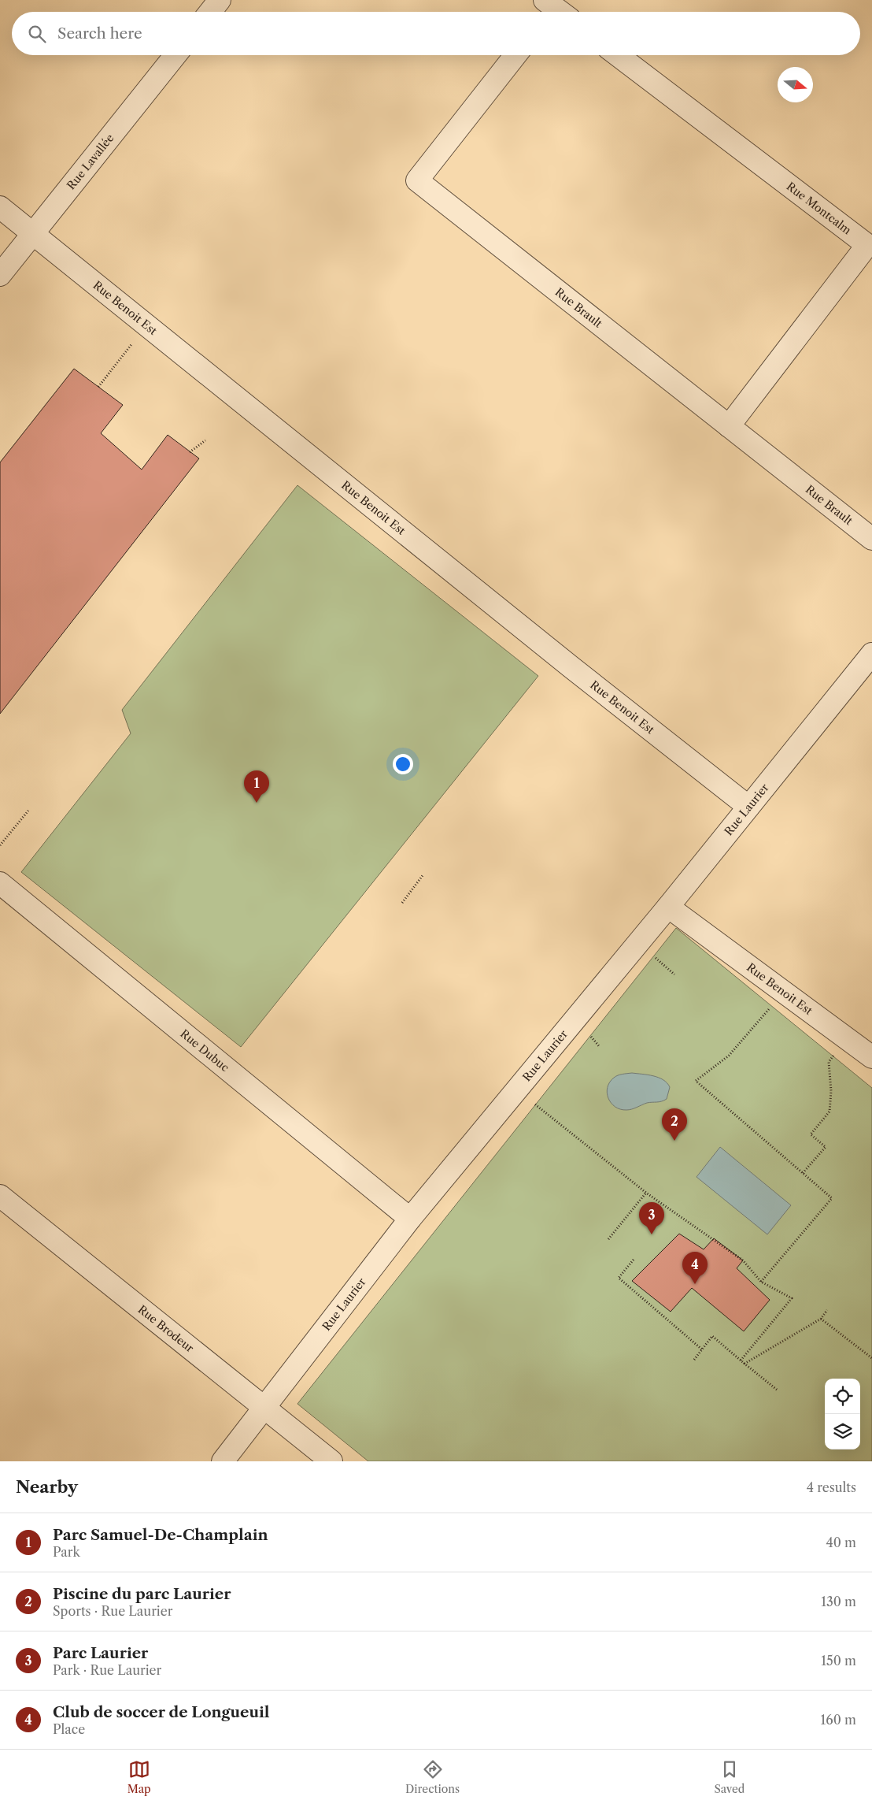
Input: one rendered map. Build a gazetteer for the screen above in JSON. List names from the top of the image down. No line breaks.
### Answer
{"streets":{"street":["Rue Lavallée","Rue Montcalm","Rue Brault","Rue Benoit Est","Rue Laurier","Rue Dubuc","Rue Brodeur"]},"crossings":[["Rue Lavallée","Rue Benoit Est"],["Rue Montcalm","Rue Brault"],["Rue Benoit Est","Rue Laurier"],["Rue Laurier","Rue Dubuc"],["Rue Laurier","Rue Brodeur"]],"north":"right","page":{"search":"Search here","pins":["1","2","3","4"],"heading":["Nearby","4 results"],"list":[{"mark":"1","name":"Parc Samuel-De-Champlain","note":"Park","value":"40 m"},{"mark":"2","name":"Piscine du parc Laurier","note":"Sports · Rue Laurier","value":"130 m"},{"mark":"3","name":"Parc Laurier","note":"Park · Rue Laurier","value":"150 m"},{"mark":"4","name":"Club de soccer de Longueuil","note":"Place","value":"160 m"}],"nav":["Map","Directions","Saved"]}}
